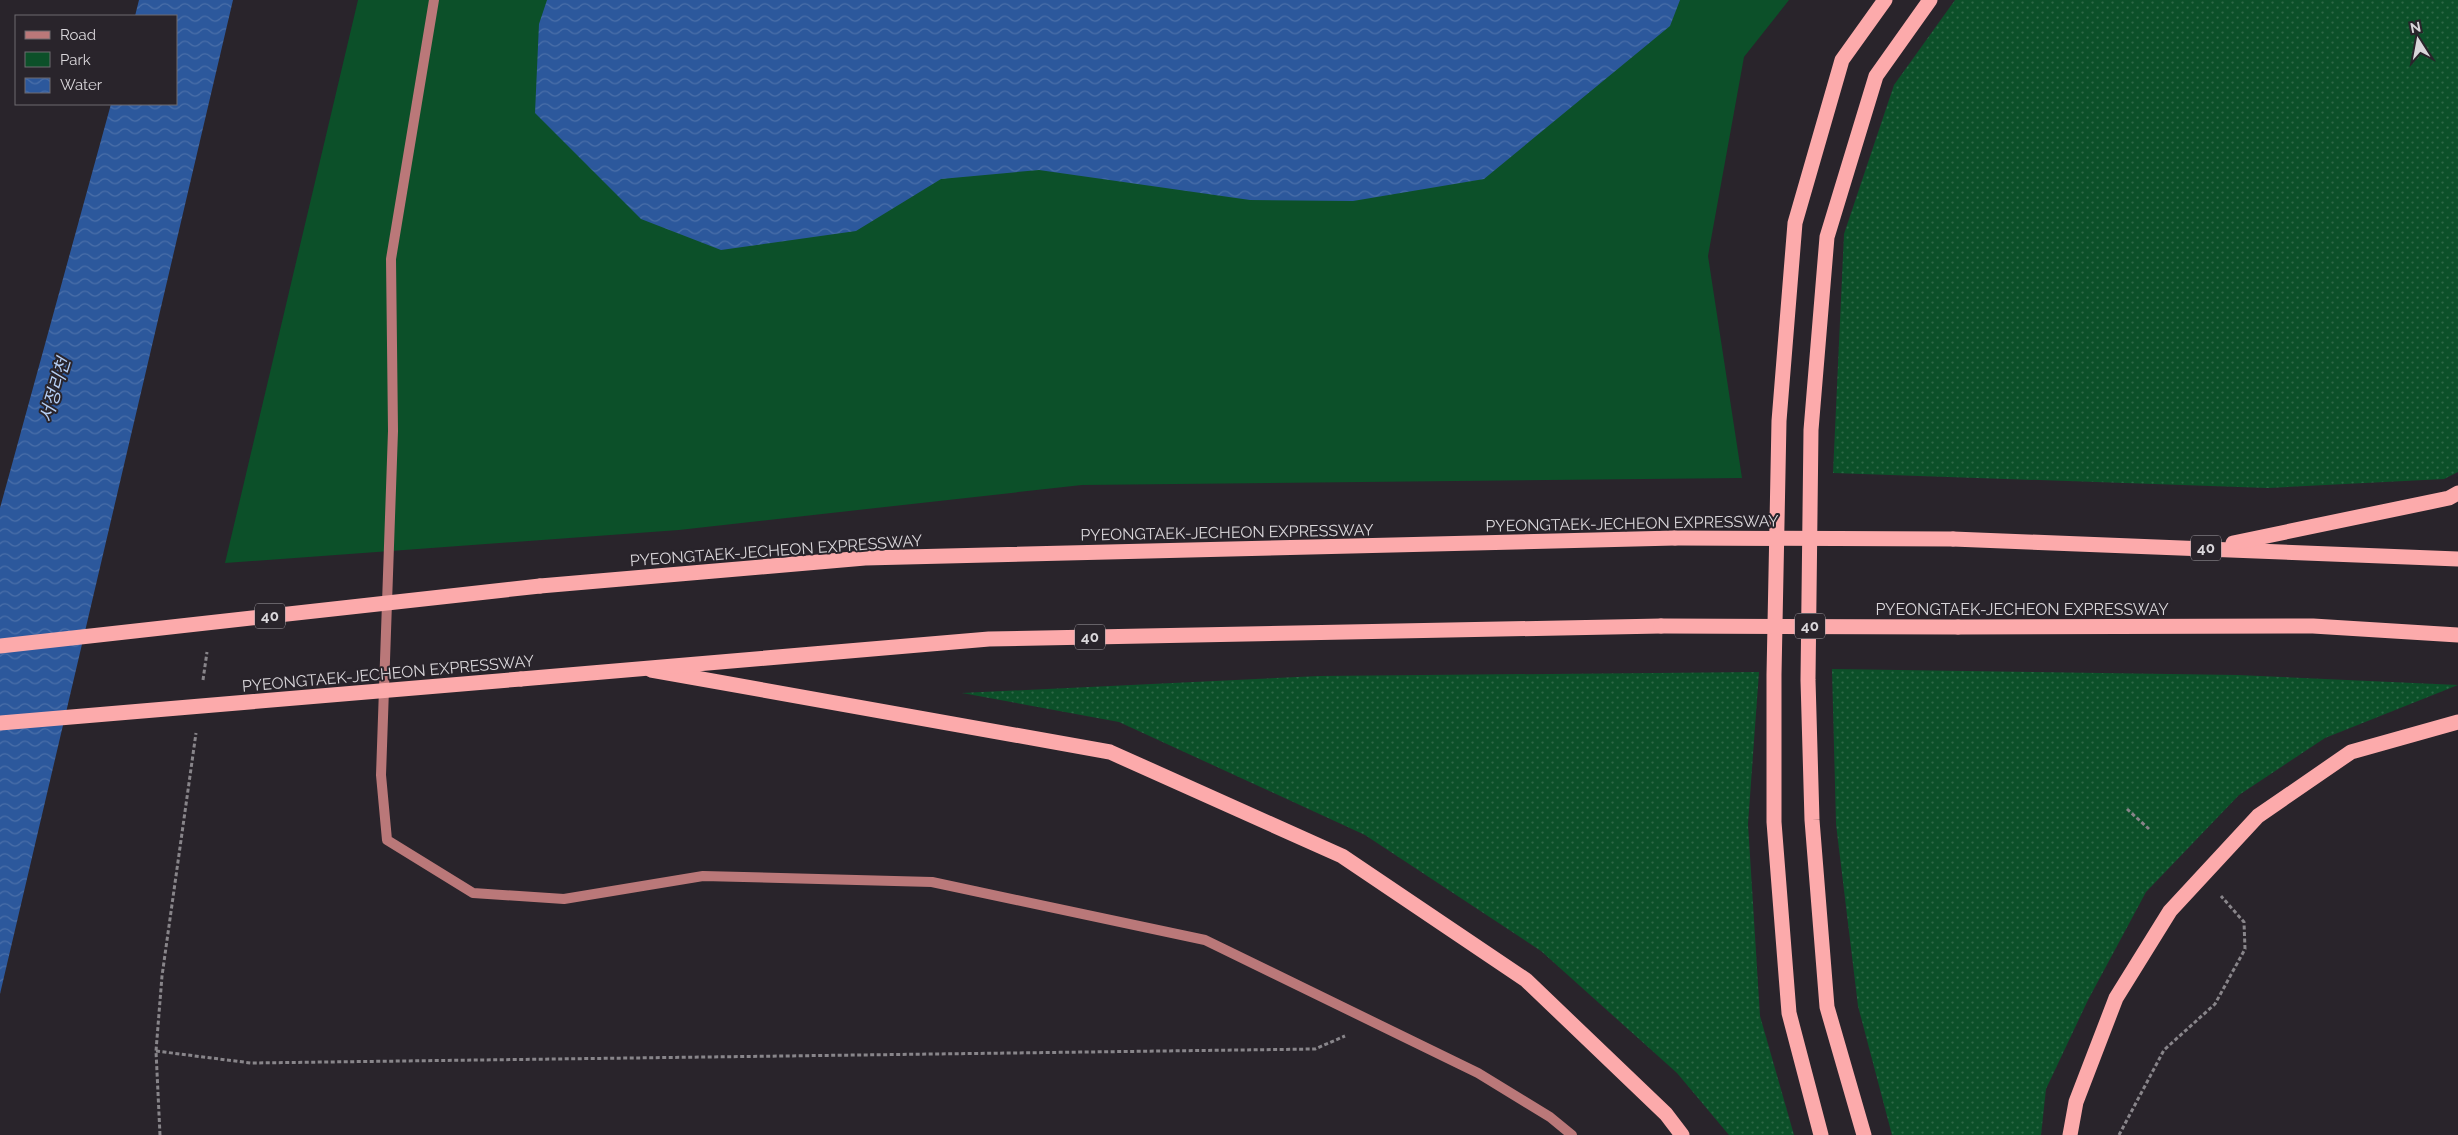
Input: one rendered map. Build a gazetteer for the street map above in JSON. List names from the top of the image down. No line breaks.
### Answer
{"streets":{"highway":["PYEONGTAEK-JECHEON EXPRESSWAY","40"]},"water":["서정리천"],"legend":["Road","Park","Water"],"north":"top"}
